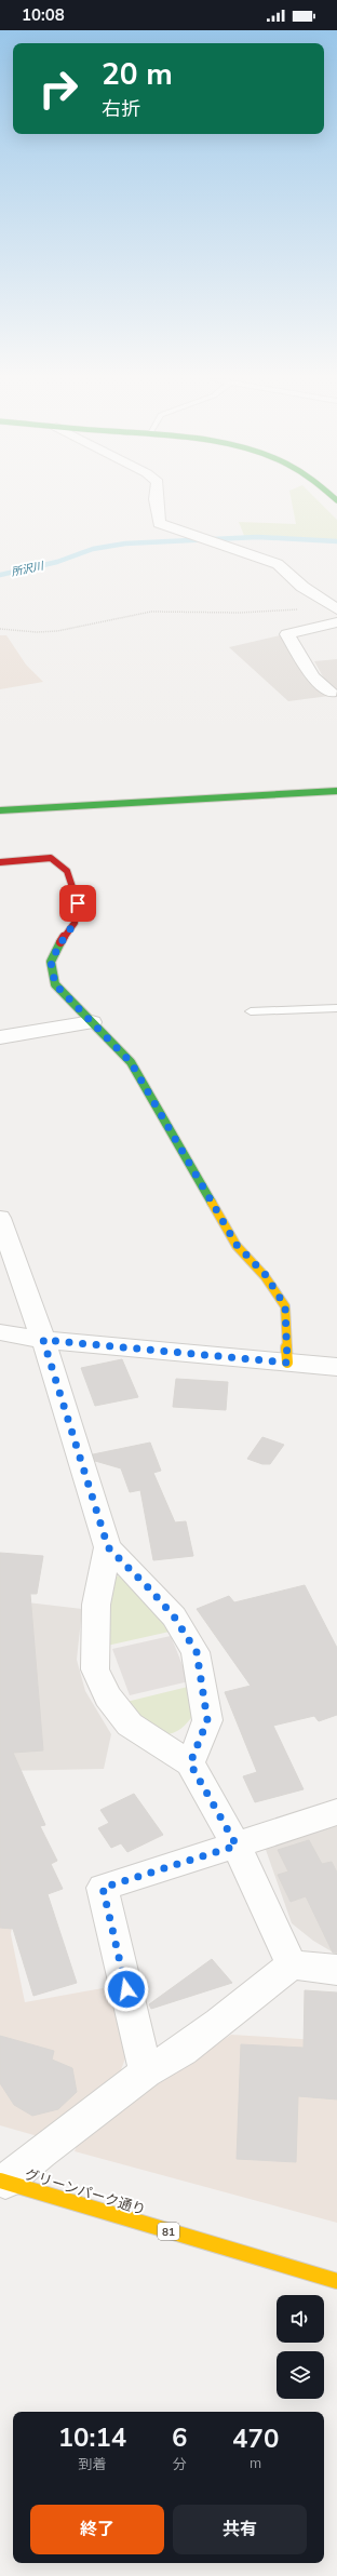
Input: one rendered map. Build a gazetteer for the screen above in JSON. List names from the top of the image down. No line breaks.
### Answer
{"streets":{"street":["グリーンパーク通り","81"]},"water":["所沢川"],"page":{"status":"10:08","turn":["20 m","右折"],"eta":["10:14","到着","6","分","470","m"],"buttons":["終了","共有"]}}
